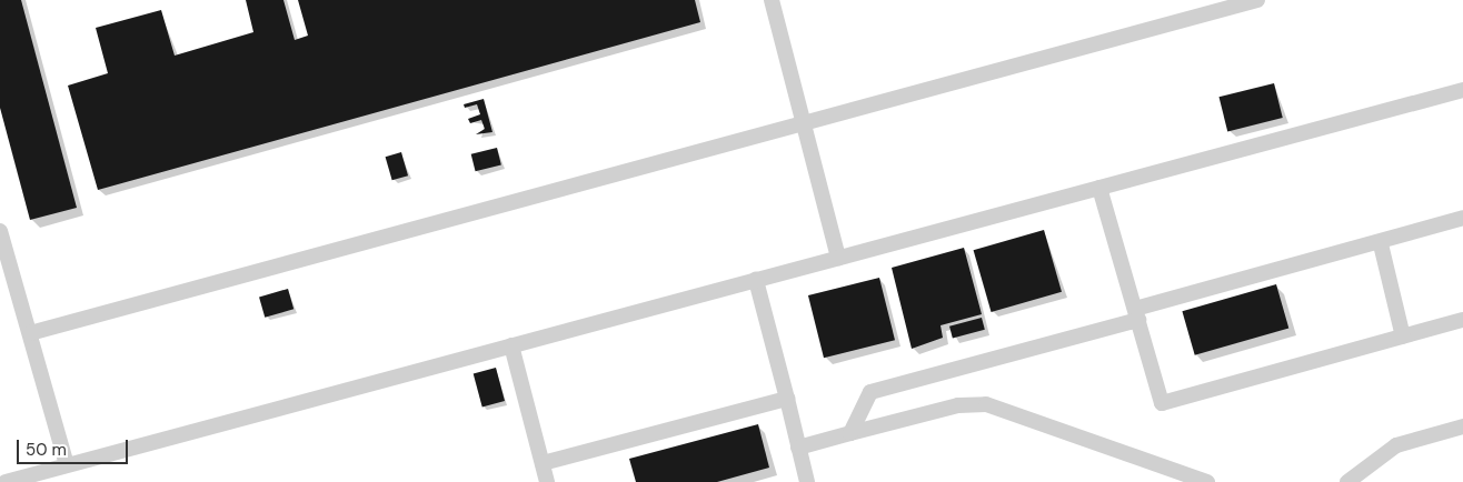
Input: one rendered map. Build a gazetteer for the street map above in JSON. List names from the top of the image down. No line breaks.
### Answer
{"scale_bar":"50 m"}
